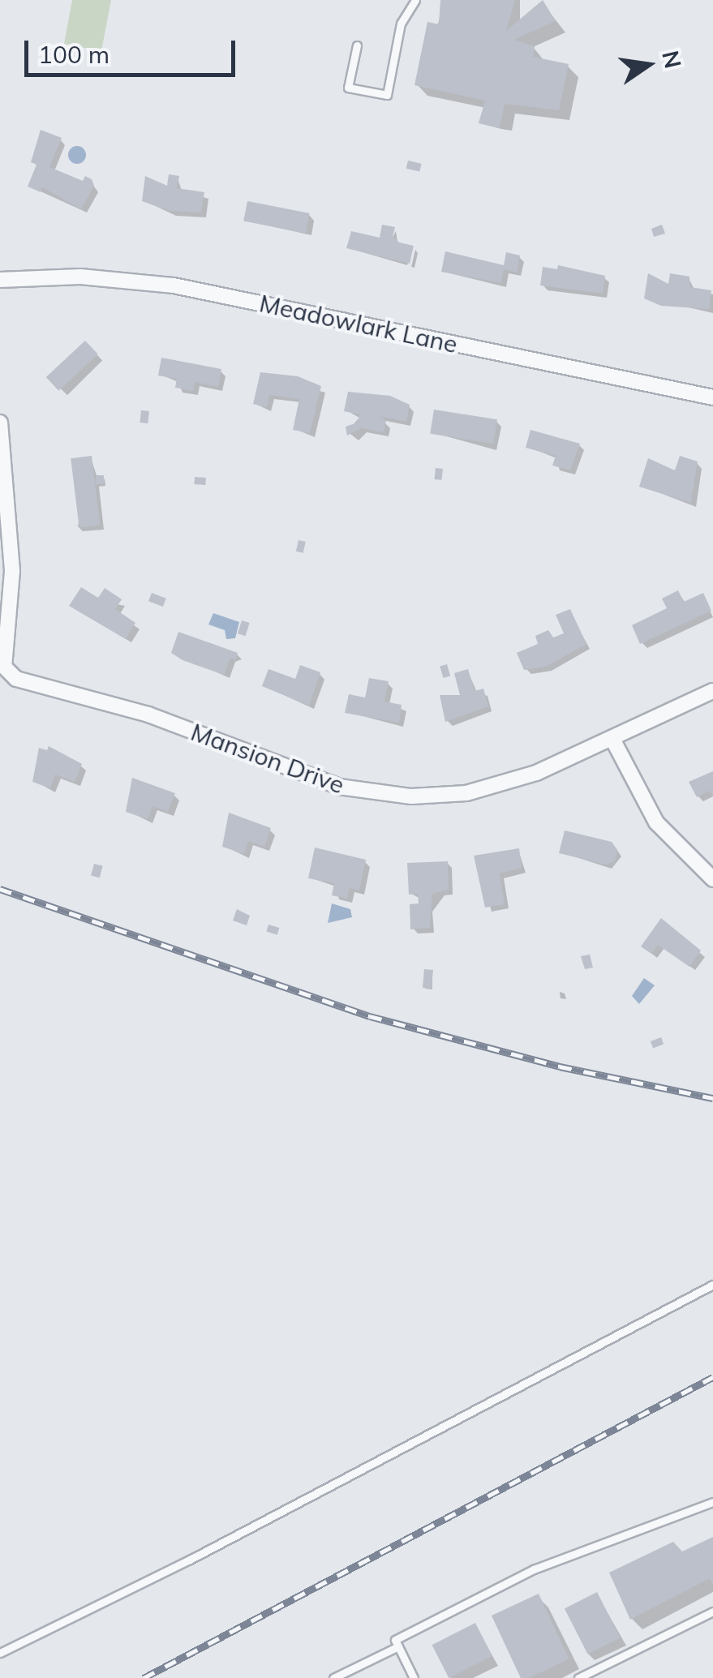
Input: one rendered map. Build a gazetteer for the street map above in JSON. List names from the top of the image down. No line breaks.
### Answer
{"streets":{"street":["Meadowlark Lane","Mansion Drive"]},"scale_bar":"100 m","north":"right"}
